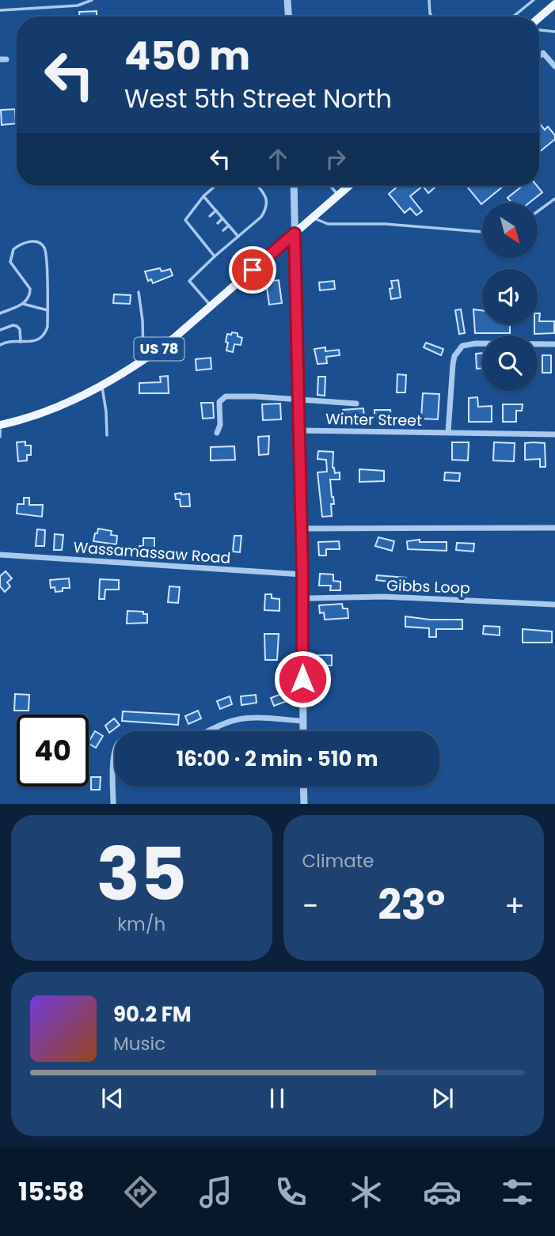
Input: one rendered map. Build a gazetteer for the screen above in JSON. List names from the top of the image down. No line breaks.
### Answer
{"streets":{"main road":["US 78"],"street":["Winter Street","Wassamassaw Road","Gibbs Loop"]},"north":"bottom right","page":{"turn":["450 m","West 5th Street North"],"limit":"40","trip":"16:00 · 2 min · 510 m","tile":[["35","km/h"],"Climate"],"heat":["−","23°","+"],"song":["90.2 FM","Music"],"tabs":"15:58"}}
